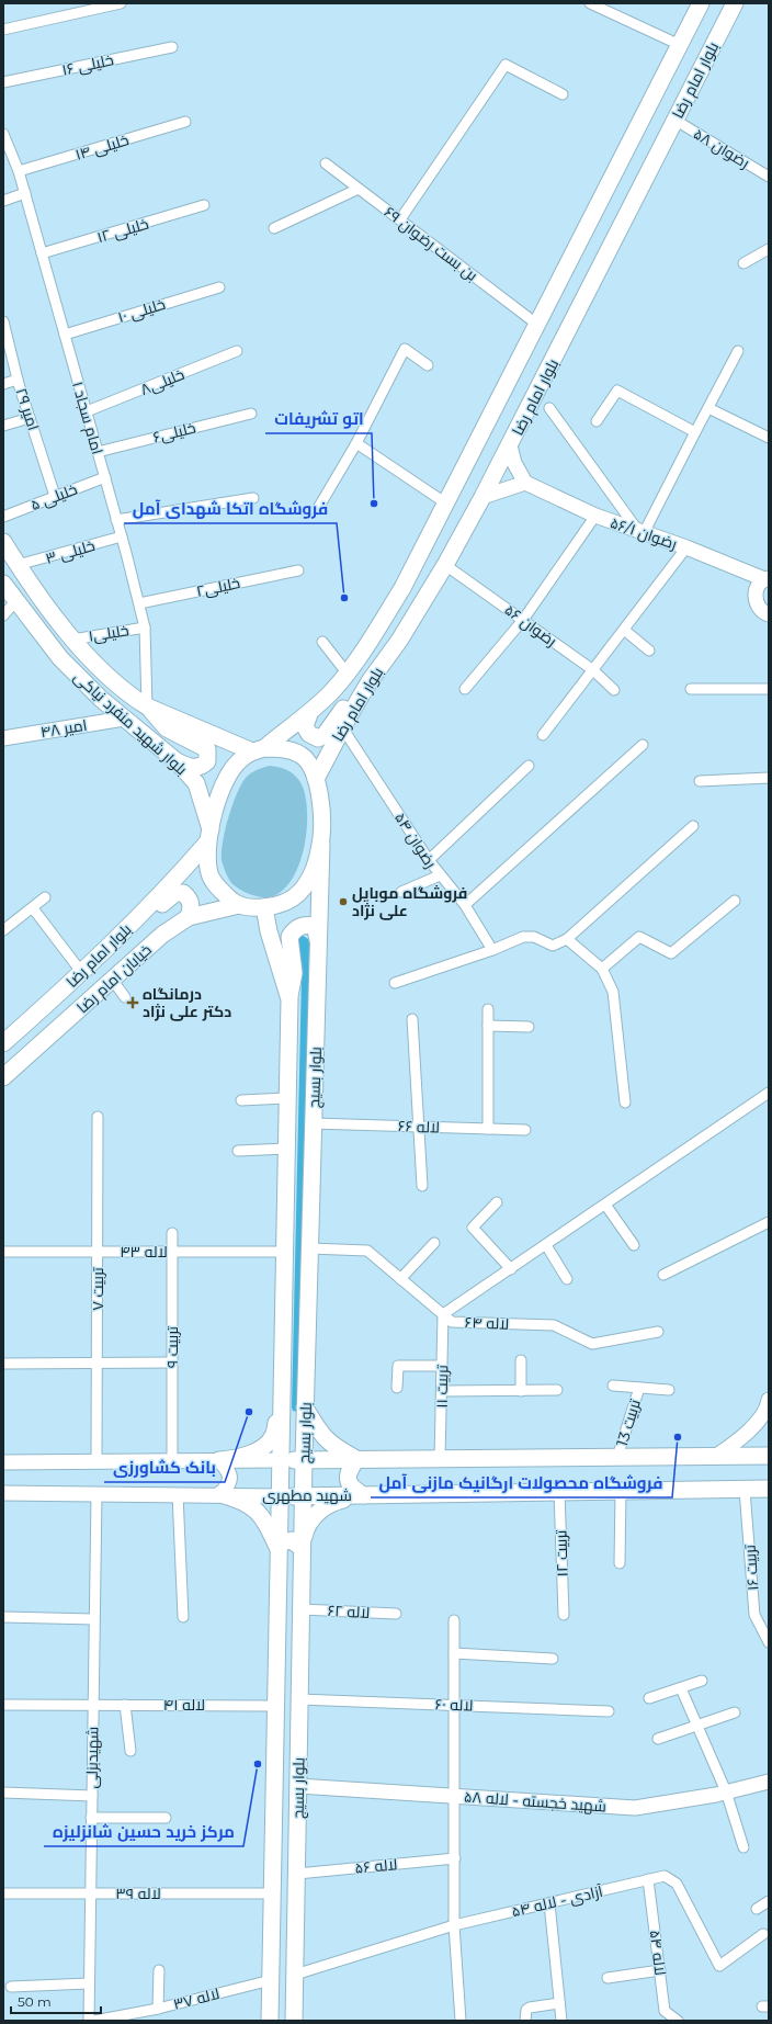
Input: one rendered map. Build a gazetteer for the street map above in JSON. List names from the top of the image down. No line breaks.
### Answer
{"streets":{"main road":["بلوار امام رضا","بلوار شهید منفرد نیاکی","خیابان امام رضا","بلوار بسیج","شهید مطهری"],"street":["خلیلی ۱۶","خلیلی ۱۴","رضوان ۵۸","خلیلی ۱۲","بن بست رضوان ۶۹","خلیلی ۱۰","خلیلی۸","امیر ۲۹","امام سجاد ۱","خلیلی۶","خلیلی ۵","رضوان ۵۶/۱","خلیلی ۳","خلیلی۲","رضوان ۵۶","خلیلی۱","امیر ۴۸","رضوان ۵۴","لاله ۶۶","لاله ۴۳","تربیت ۷","لاله ۶۴","تربیت ۹","تربیت ۱۱","تربیت 13","تربیت ۱۲","تربیت ۱۶","لاله ۶۲","لاله ۴۱","لاله ۶۰","شهیدبزلی","شهید خجسته - لاله ۵۸","لاله ۵۶","لاله ۳۹","آزادی - لاله ۵۴","لاله ۵۴","لاله ۳۷"]},"crossings":[["بلوار امام رضا","رضوان ۵۸"],["بلوار امام رضا","بن بست رضوان ۶۹"],["بلوار امام رضا","رضوان ۵۶"],["بلوار امام رضا","بلوار شهید منفرد نیاکی"],["بلوار امام رضا","رضوان ۵۴"],["بلوار امام رضا","خیابان امام رضا"],["بلوار امام رضا","بلوار بسیج"],["خلیلی ۱۴","امام سجاد ۱"],["خلیلی ۱۲","امام سجاد ۱"],["خلیلی ۱۰","امام سجاد ۱"],["خلیلی۸","امام سجاد ۱"],["امیر ۲۹","خلیلی ۵"],["امام سجاد ۱","خلیلی۶"],["امام سجاد ۱","خلیلی ۵"],["امام سجاد ۱","خلیلی ۳"],["امام سجاد ۱","خلیلی۲"],["امام سجاد ۱","خلیلی۱"],["امام سجاد ۱","بلوار شهید منفرد نیاکی"],["خلیلی ۳","بلوار شهید منفرد نیاکی"],["خلیلی۱","بلوار شهید منفرد نیاکی"],["بلوار شهید منفرد نیاکی","امیر ۴۸"],["بلوار شهید منفرد نیاکی","خیابان امام رضا"],["بلوار شهید منفرد نیاکی","بلوار بسیج"],["خیابان امام رضا","بلوار بسیج"],["بلوار بسیج","لاله ۶۶"],["بلوار بسیج","لاله ۴۳"],["بلوار بسیج","لاله ۶۴"],["بلوار بسیج","شهید مطهری"],["بلوار بسیج","لاله ۶۲"],["بلوار بسیج","لاله ۴۱"],["بلوار بسیج","لاله ۶۰"],["بلوار بسیج","شهید خجسته - لاله ۵۸"],["بلوار بسیج","لاله ۵۶"],["بلوار بسیج","لاله ۳۹"],["بلوار بسیج","آزادی - لاله ۵۴"],["بلوار بسیج","لاله ۳۷"],["لاله ۴۳","تربیت ۷"],["لاله ۴۳","تربیت ۹"],["لاله ۶۴","تربیت ۱۱"],["شهید مطهری","تربیت ۱۲"],["شهید مطهری","تربیت ۱۶"],["شهید مطهری","شهیدبزلی"],["لاله ۴۱","شهیدبزلی"],["شهیدبزلی","لاله ۳۹"],["آزادی - لاله ۵۴","لاله ۵۴"]],"places":{"other":["اتو تشریفات","فروشگاه اتکا شهدای آمل","فروشگاه موبایل علی نژاد","بانک کشاورزی","فروشگاه محصولات ارگانیک مازنی آمل","مرکز خرید حسین شانزلیزه"],"health":["درمانگاه دکتر علی نژاد"]},"scale_bar":"50 m"}
